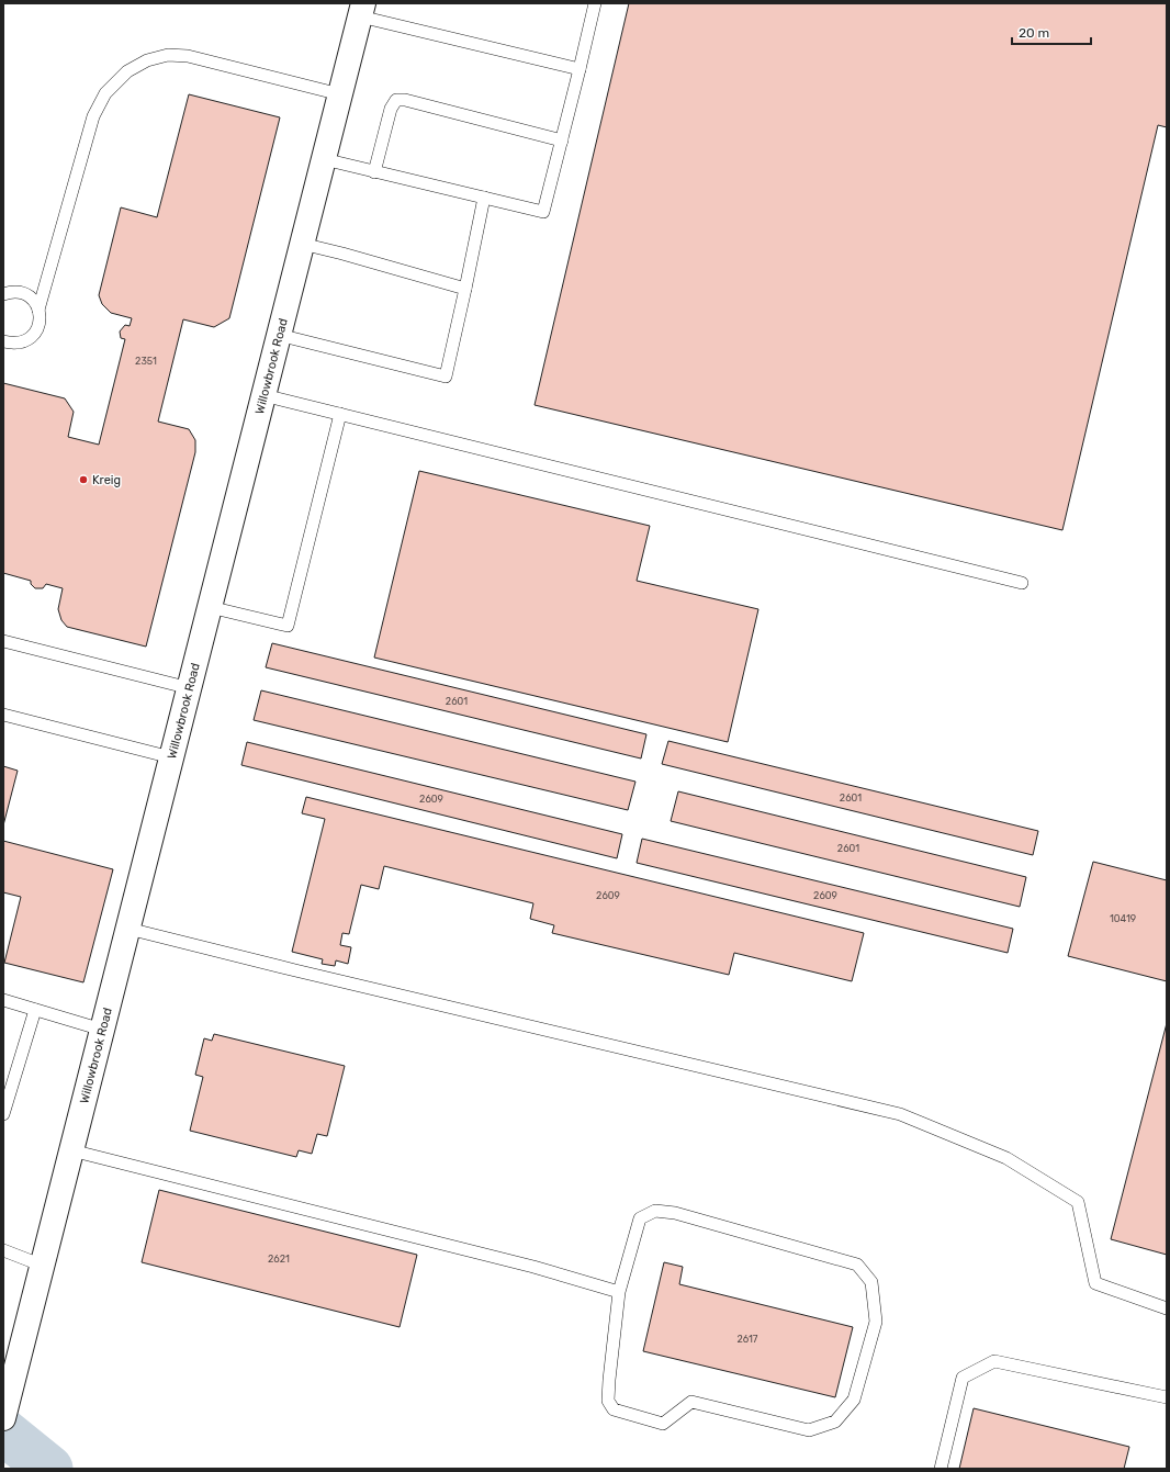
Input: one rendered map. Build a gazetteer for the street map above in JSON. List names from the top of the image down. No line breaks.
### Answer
{"streets":{"street":["Willowbrook Road"]},"places":["Kreig"],"house_numbers":["2351","2601","2601","2609","2601","2609","2609","10419","2621","2617"],"scale_bar":"20 m"}
